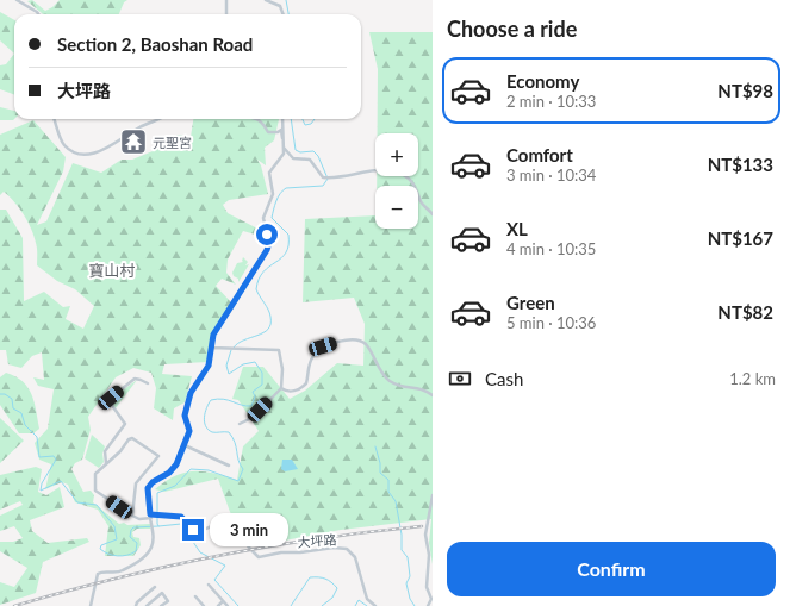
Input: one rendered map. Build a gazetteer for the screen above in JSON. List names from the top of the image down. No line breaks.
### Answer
{"streets":{"street":["大坪路"]},"districts":["寶山村"],"places":{"temple":["元聖宮"]},"page":{"heading":"Choose a ride","banner":["Section 2, Baoshan Road","大坪路"],"list":[{"name":"Economy","note":"2 min · 10:33","value":"NT$98"},{"name":"Comfort","note":"3 min · 10:34","value":"NT$133"},{"name":"XL","note":"4 min · 10:35","value":"NT$167"},{"name":"Green","note":"5 min · 10:36","value":"NT$82"}],"map_buttons":["+","−"],"pay":["Cash","1.2 km"],"bubble":"3 min","buttons":"Confirm"}}
